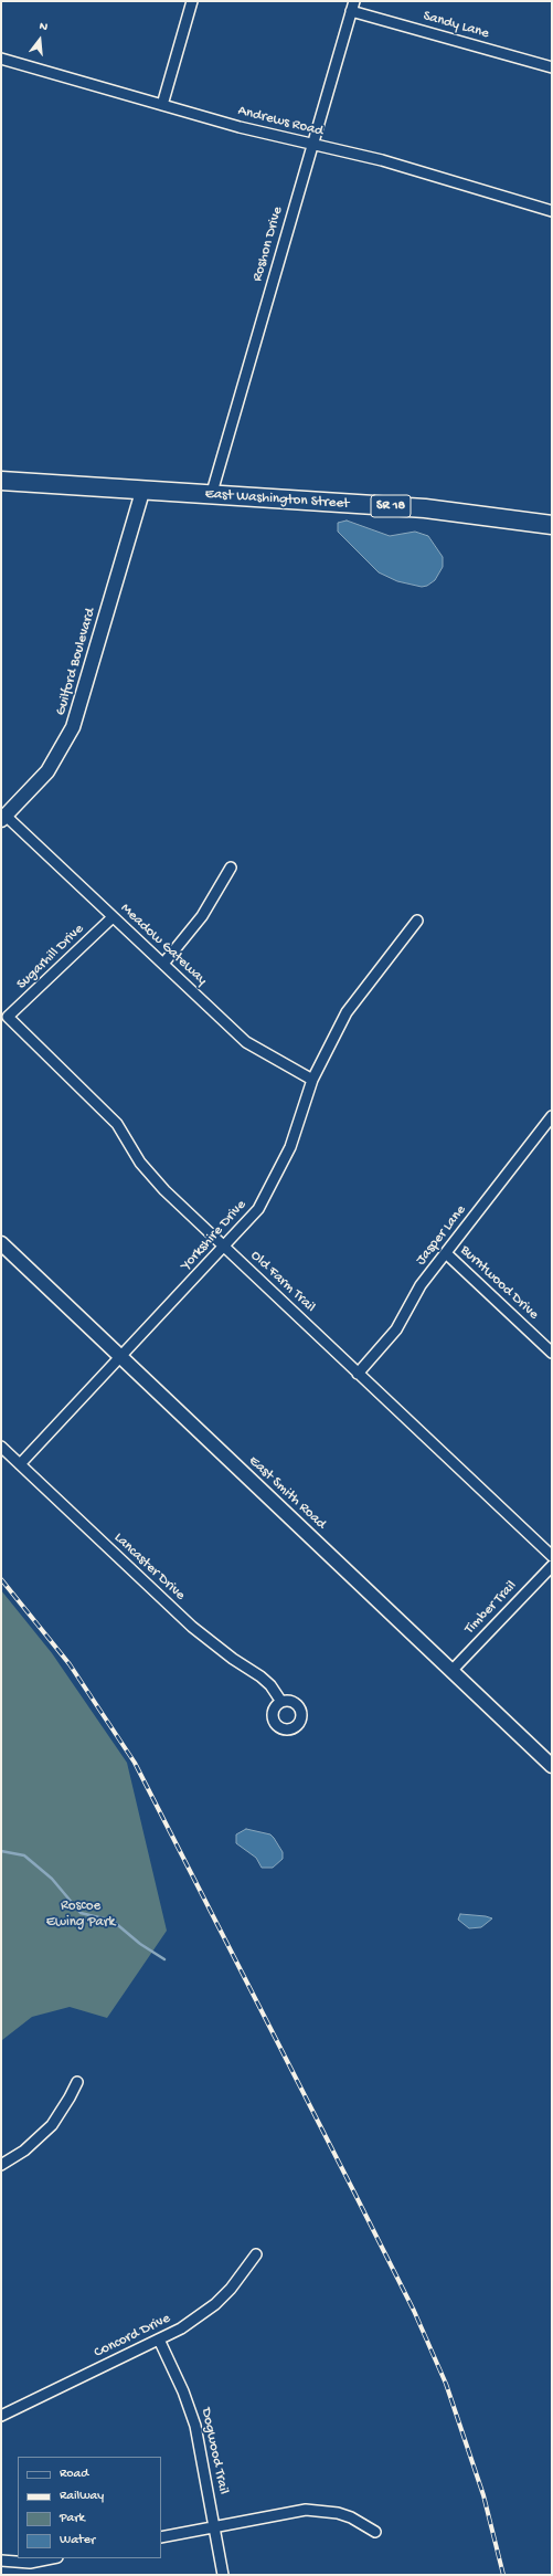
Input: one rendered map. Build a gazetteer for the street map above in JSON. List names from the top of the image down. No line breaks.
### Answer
{"streets":{"highway":["East Washington Street","SR 18"],"street":["Sandy Lane","Andrews Road","Roshon Drive","Guilford Boulevard","Meadow Gateway","Sugarhill Drive","Yorkshire Drive","Jasper Lane","Old Farm Trail","Burntwood Drive","East Smith Road","Lancaster Drive","Timber Trail","Concord Drive","Dogwood Trail"]},"crossings":[["Sandy Lane","Roshon Drive"],["Andrews Road","Roshon Drive"],["Roshon Drive","East Washington Street"],["East Washington Street","Guilford Boulevard"],["Guilford Boulevard","Meadow Gateway"],["Meadow Gateway","Sugarhill Drive"],["Meadow Gateway","Yorkshire Drive"],["Sugarhill Drive","Old Farm Trail"],["Yorkshire Drive","Old Farm Trail"],["Yorkshire Drive","East Smith Road"],["Yorkshire Drive","Lancaster Drive"],["Jasper Lane","Old Farm Trail"],["Jasper Lane","Burntwood Drive"],["East Smith Road","Timber Trail"],["Concord Drive","Dogwood Trail"]],"parks":["Roscoe Ewing Park"],"legend":["Road","Railway","Park","Water"],"north":"top"}
